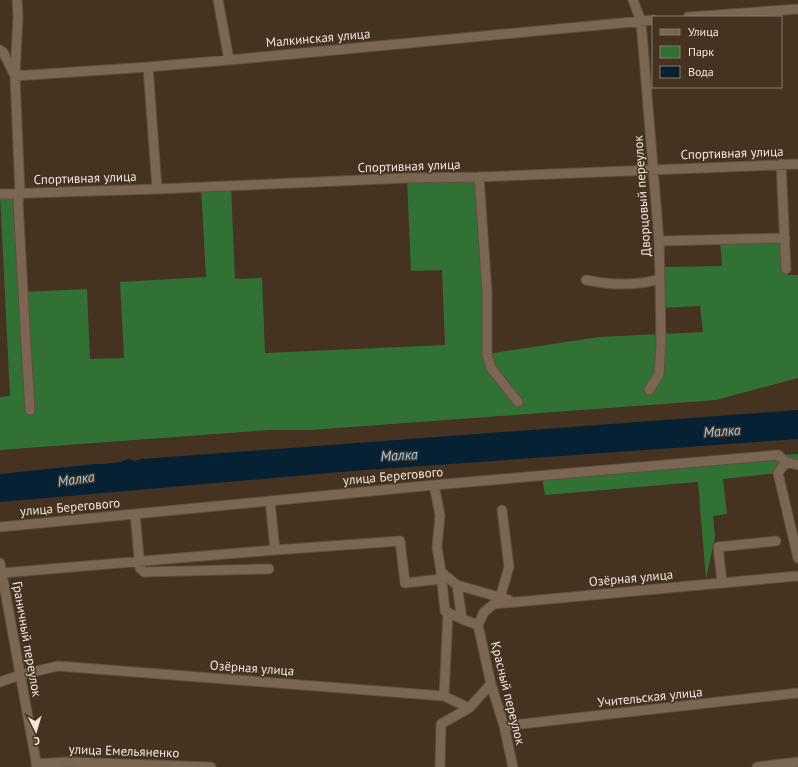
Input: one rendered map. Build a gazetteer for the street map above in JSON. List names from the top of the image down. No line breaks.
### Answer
{"streets":{"street":["Малкинская улица","Спортивная улица","Дворцовый переулок","улица Берегового","Озёрная улица","Граничный переулок","Красный переулок","Учительская улица","улица Емельяненко"]},"crossings":[["Малкинская улица","Дворцовый переулок"],["Спортивная улица","Дворцовый переулок"],["Озёрная улица","Граничный переулок"],["Граничный переулок","улица Емельяненко"],["Красный переулок","Учительская улица"]],"water":["Малка"],"legend":["Улица","Парк","Вода"],"north":"bottom"}
